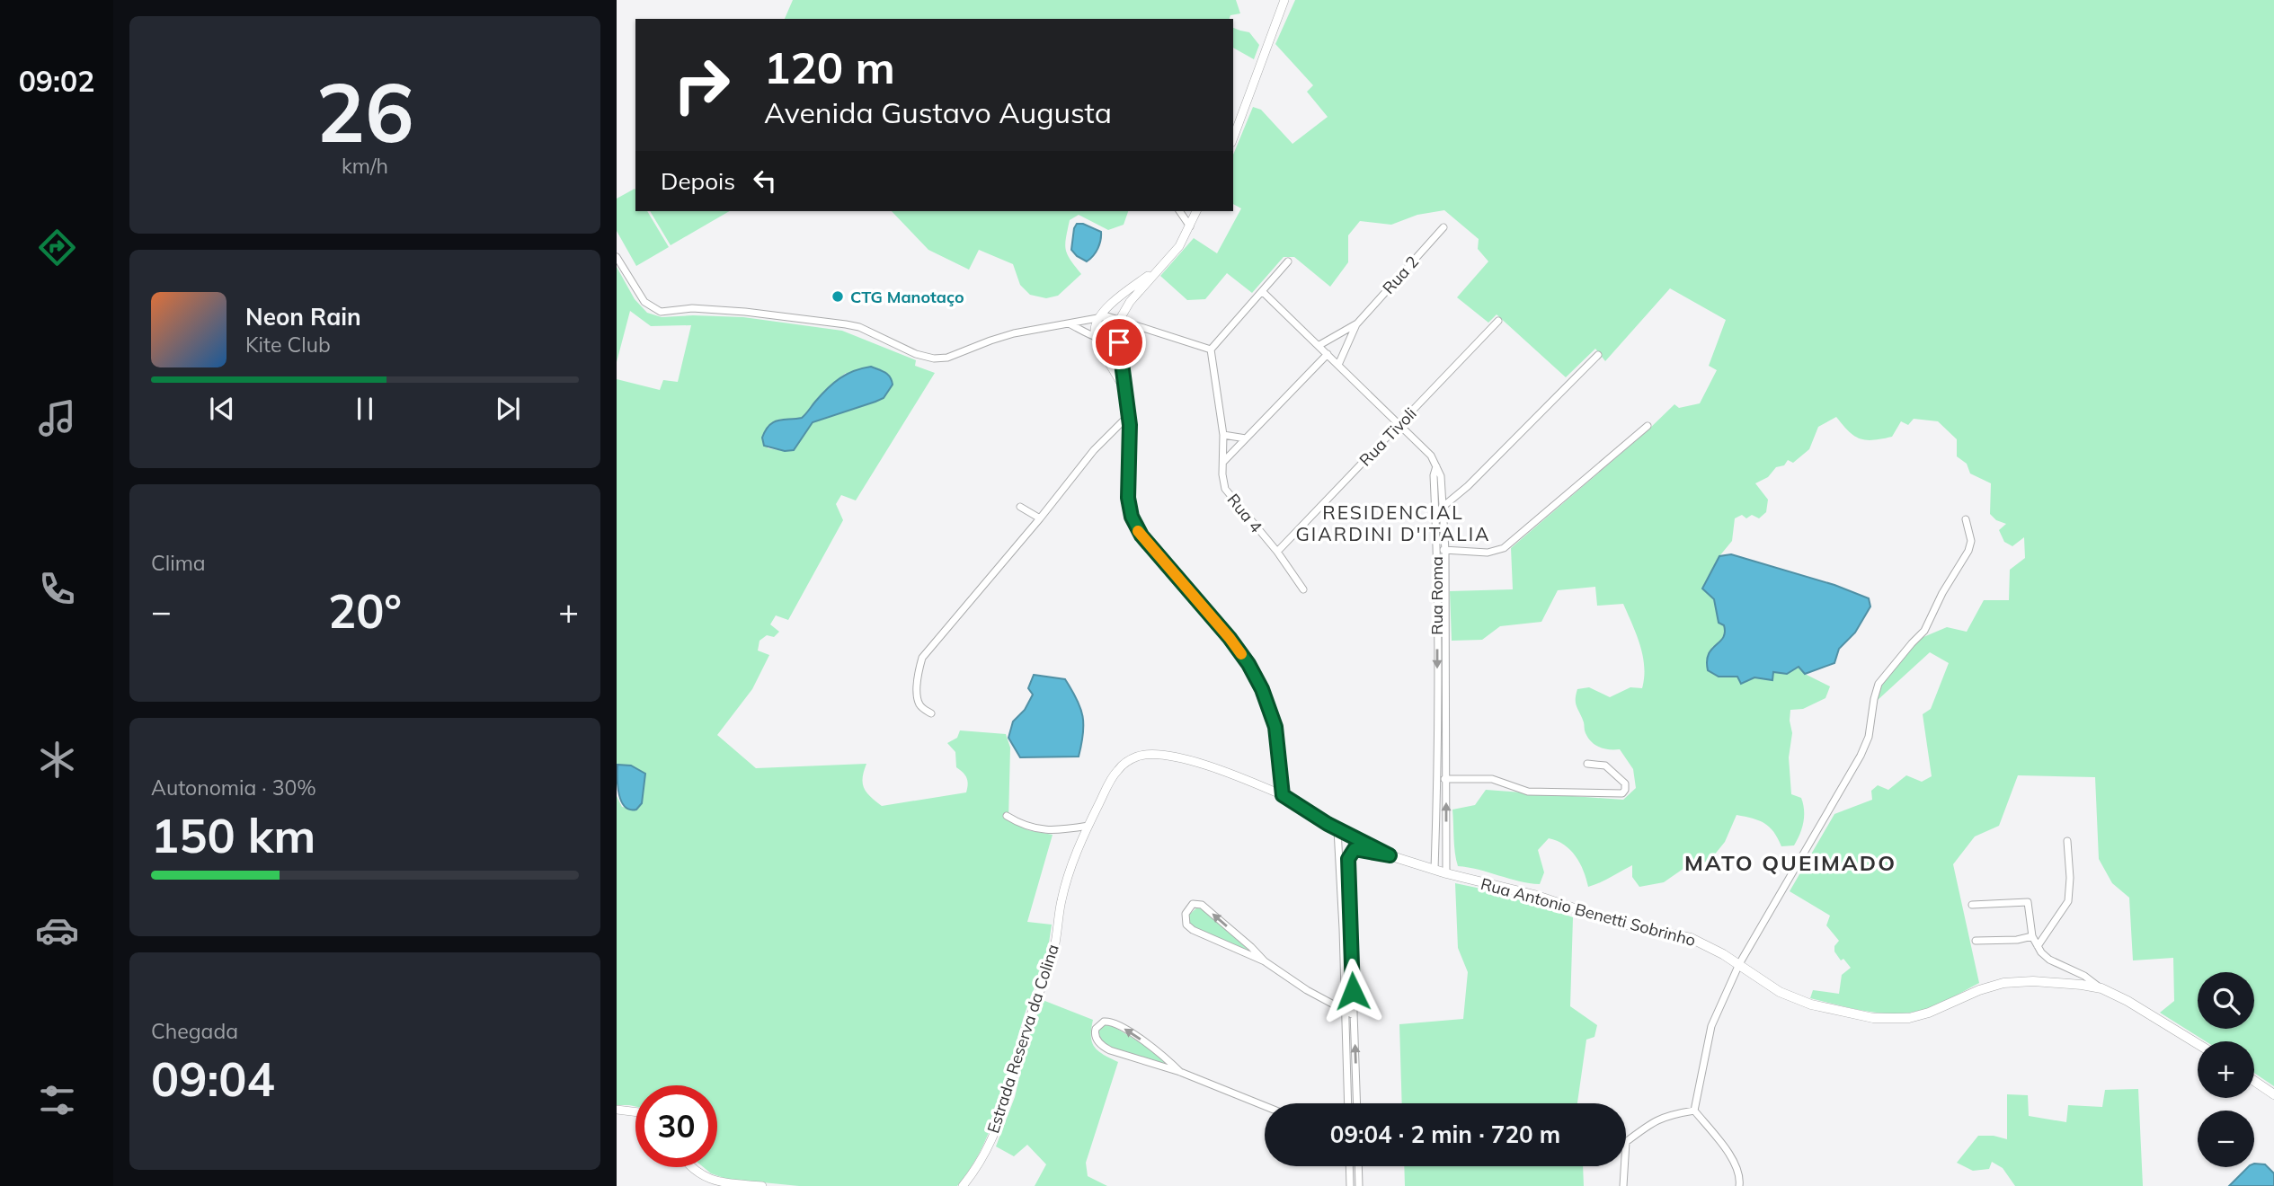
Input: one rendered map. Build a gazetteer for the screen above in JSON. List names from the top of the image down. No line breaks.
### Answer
{"streets":{"main road":["Rua Antonio Benetti Sobrinho"],"street":["Rua 2","Rua Tivoli","Rua 4","Rua Roma","Estrada Reserva da Colina"]},"crossings":[["Rua Tivoli","Rua 4"],["Rua Roma","Rua Antonio Benetti Sobrinho"],["Rua Antonio Benetti Sobrinho","Estrada Reserva da Colina"]],"districts":["RESIDENCIAL GIARDINI D'ITALIA","MATO QUEIMADO"],"places":["CTG Manotaço"],"page":{"tabs":"09:02","tile":[["26","km/h"],"Clima",["Autonomia · 30%","150 km"],["Chegada","09:04"]],"turn":["120 m","Avenida Gustavo Augusta"],"then":"Depois","song":["Neon Rain","Kite Club"],"heat":["−","20°","+"],"map_buttons":["+","−"],"limit":"30","trip":"09:04 · 2 min · 720 m"}}
